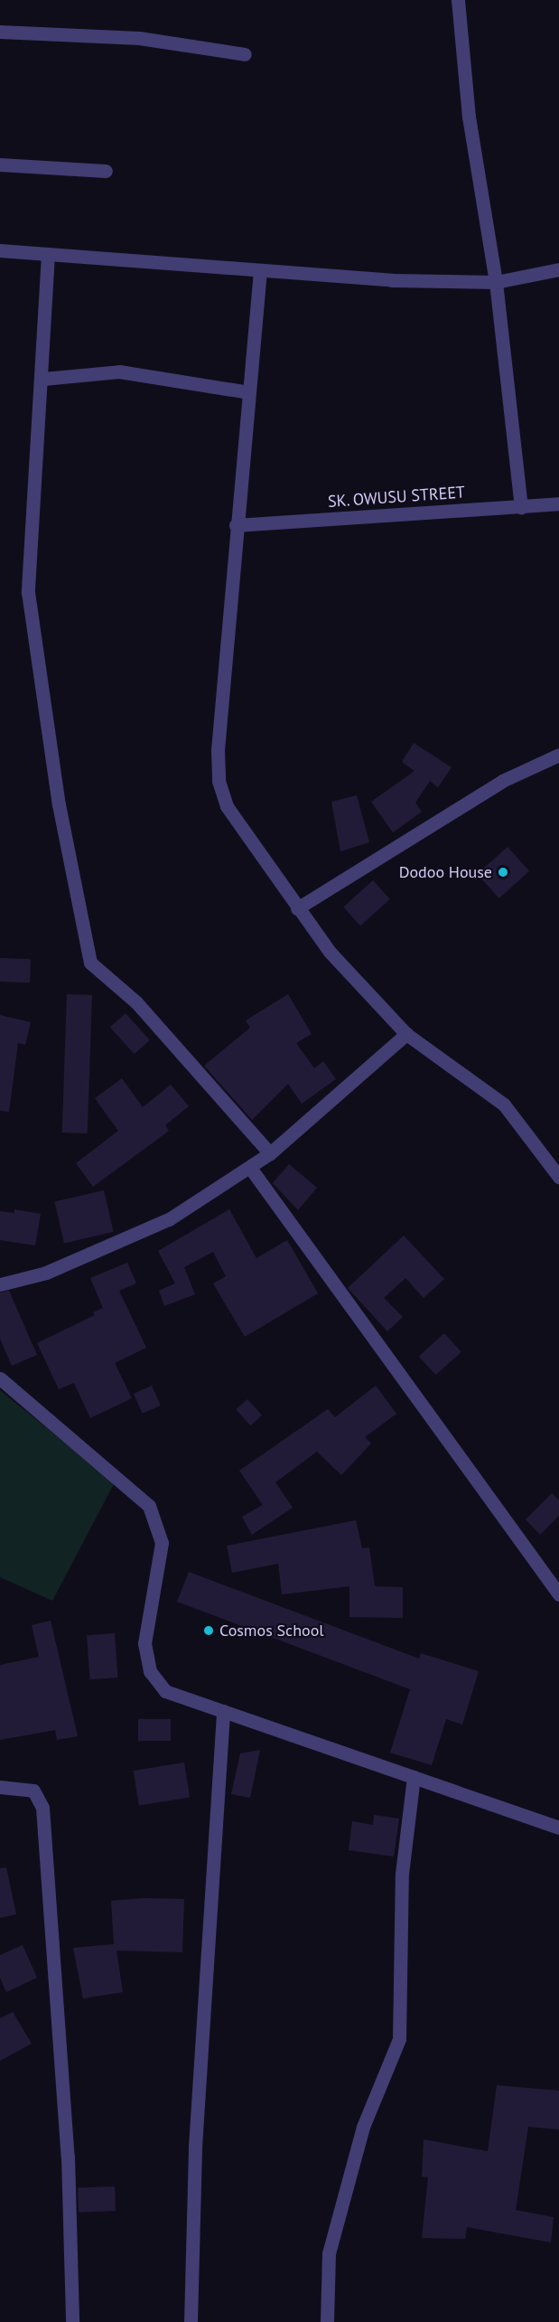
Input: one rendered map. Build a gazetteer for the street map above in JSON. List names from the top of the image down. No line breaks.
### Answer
{"streets":{"street":["SK. OWUSU STREET"]},"places":["Dodoo House","Cosmos School"]}
